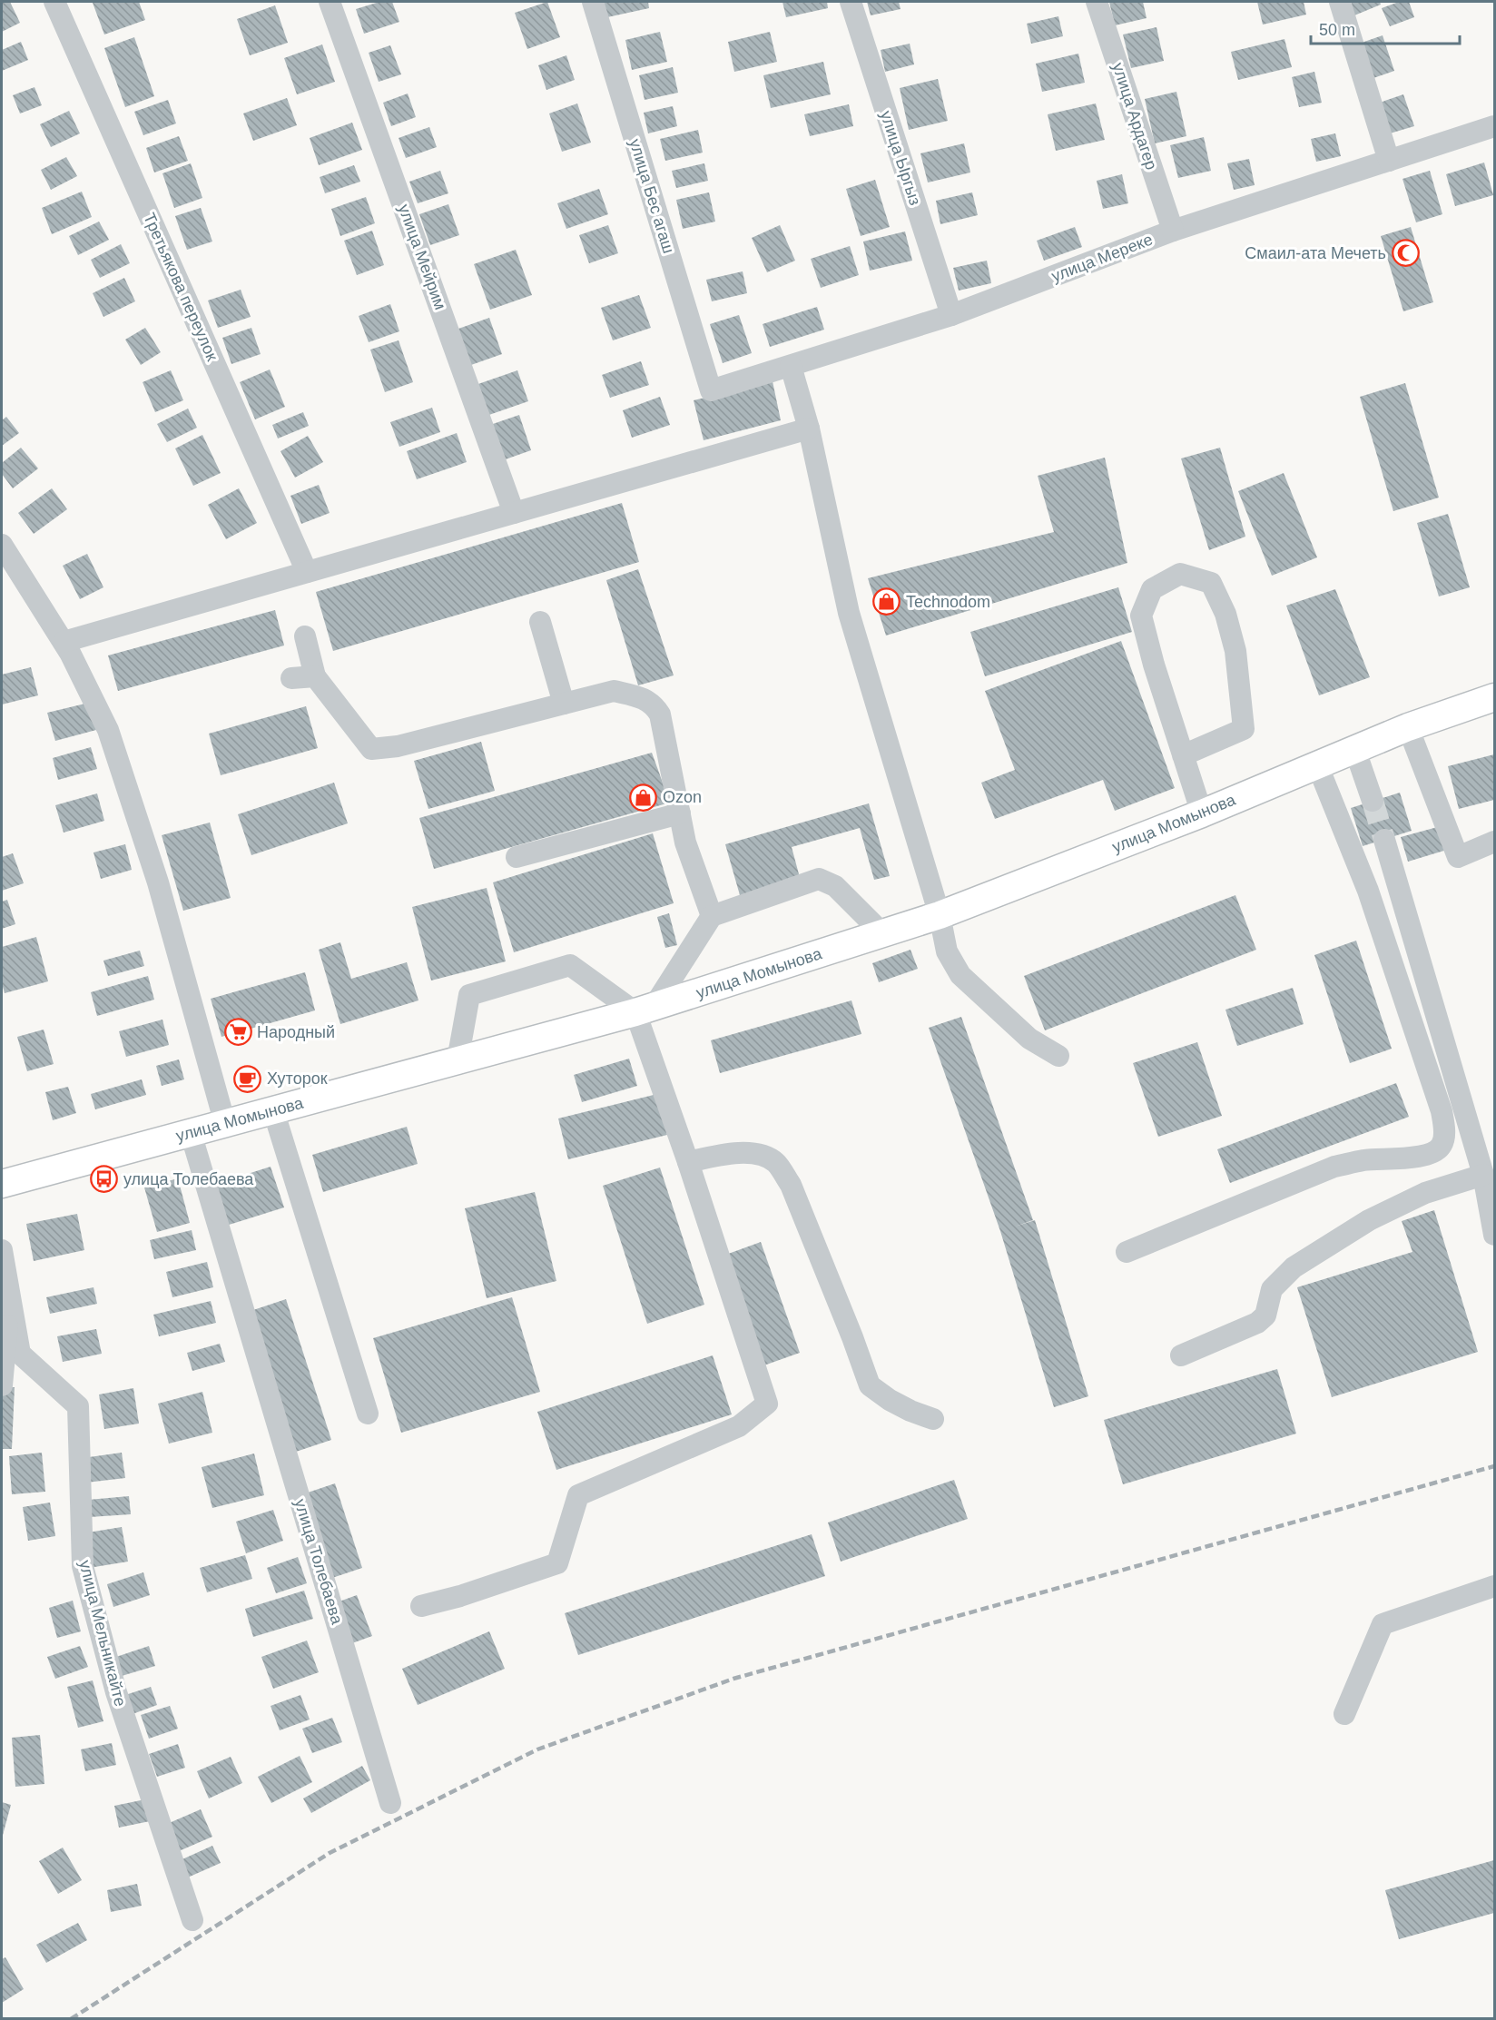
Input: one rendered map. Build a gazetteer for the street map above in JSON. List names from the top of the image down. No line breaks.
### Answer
{"streets":{"main road":["улица Момынова"],"street":["улица Ардагер","улица Ыргыз","улица Бес агаш","улица Мейрим","улица Мереке","Третьякова переулок","улица Толебаева","улица Мельникайте"]},"crossings":[["улица Ардагер","улица Мереке"],["улица Ыргыз","улица Мереке"],["улица Бес агаш","улица Мереке"],["улица Момынова","улица Толебаева"]],"places":{"mosque":["Смаил-ата Мечеть"],"shop":["Technodom","Ozon"],"supermarket":["Народный"],"cafe":["Хуторок"],"bus stop":["улица Толебаева"]},"scale_bar":"50 m"}
